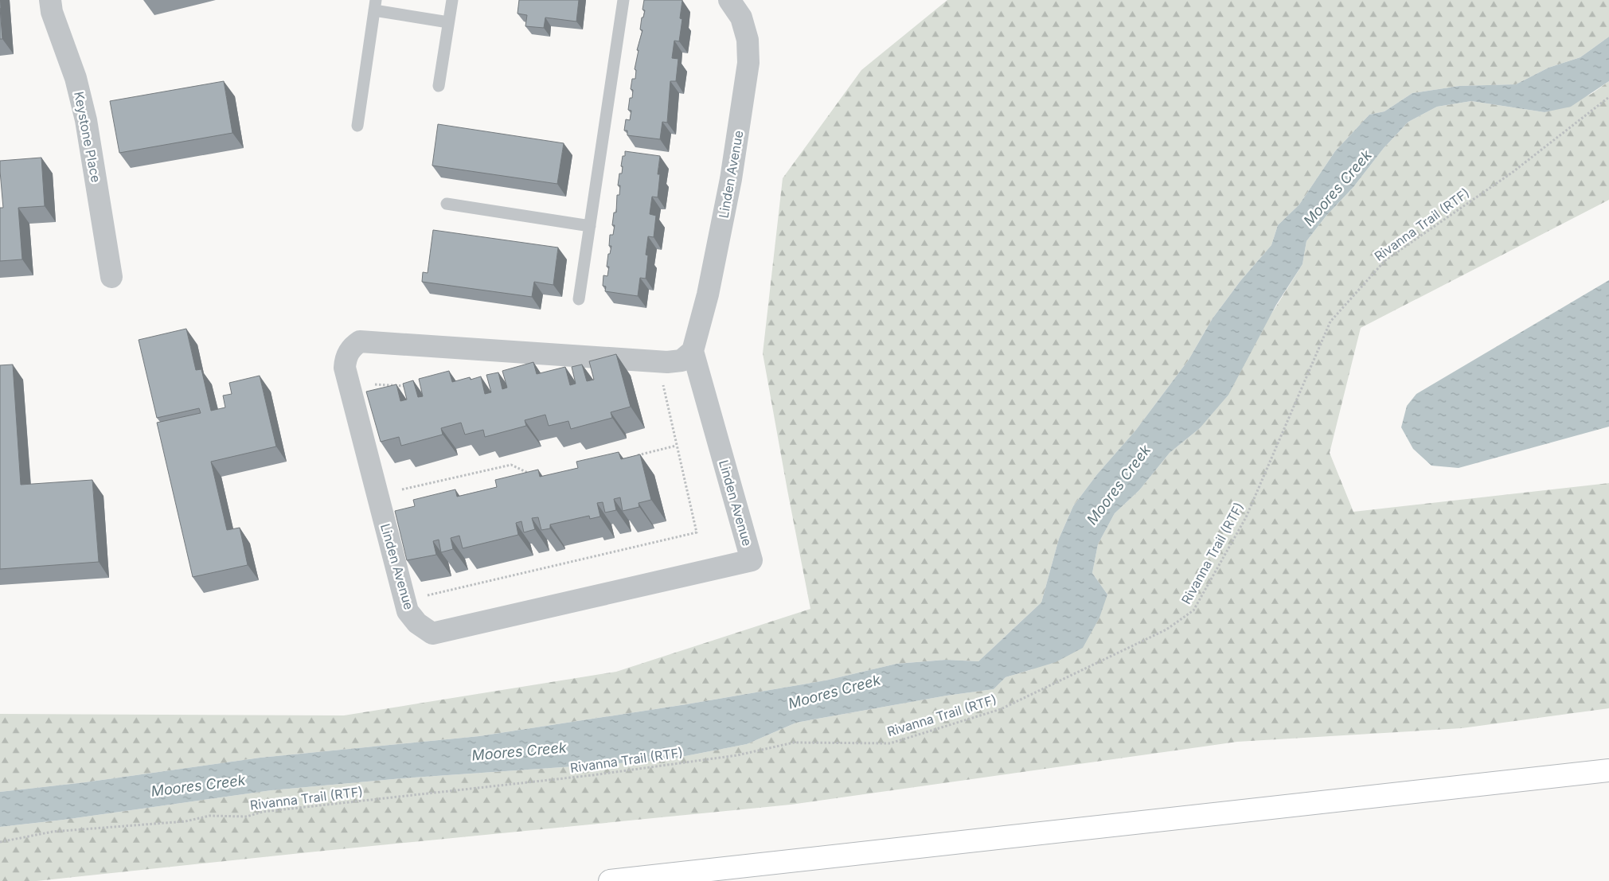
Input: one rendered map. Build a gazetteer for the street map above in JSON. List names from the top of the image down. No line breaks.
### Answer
{"streets":{"street":["Keystone Place","Linden Avenue"],"path":["Rivanna Trail (RTF)"]},"water":["Moores Creek"]}
